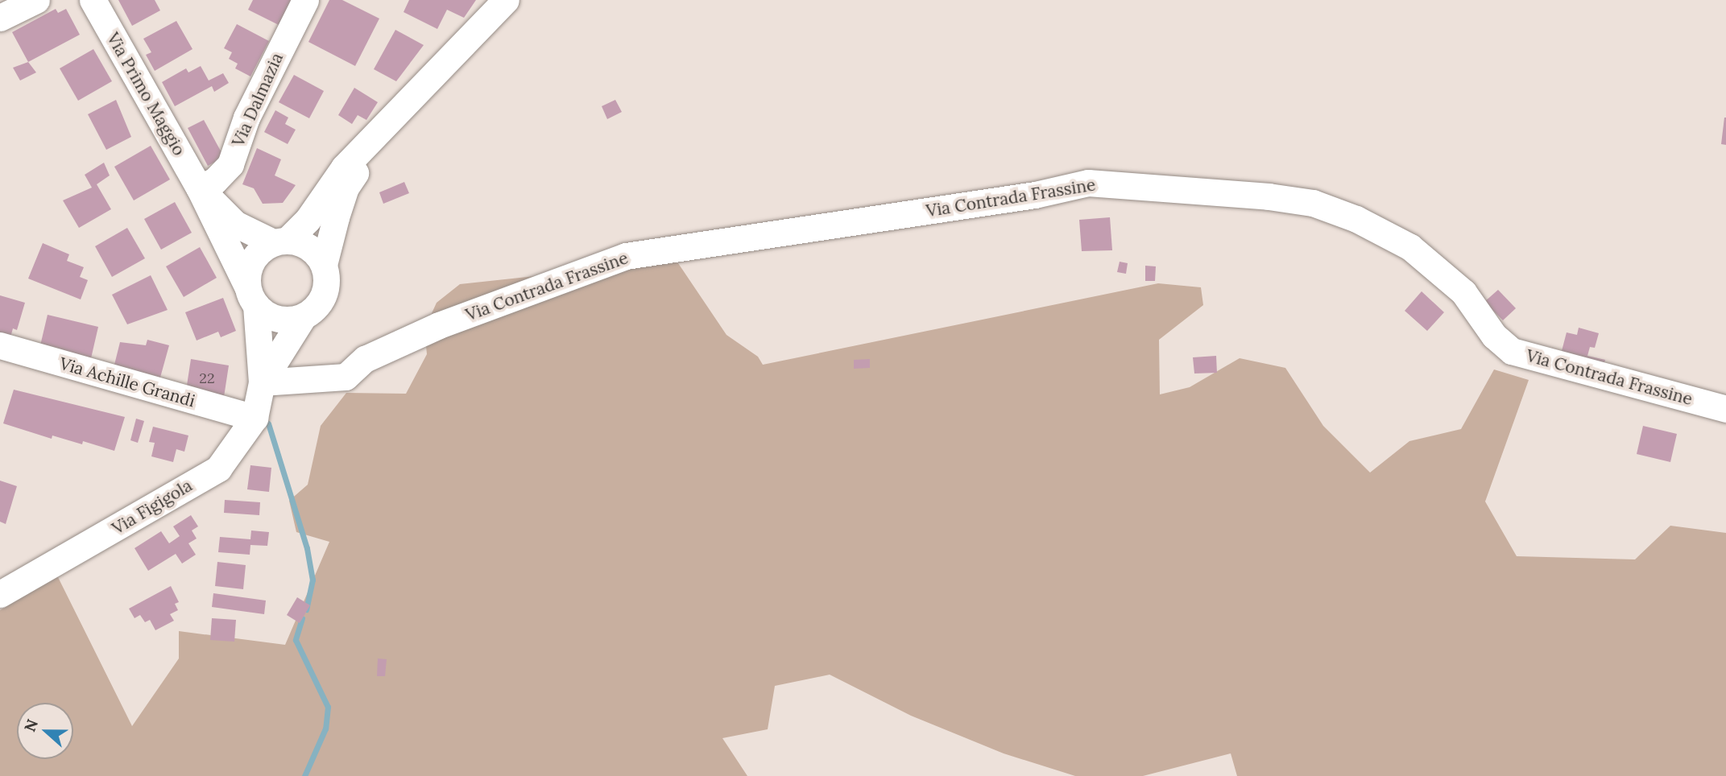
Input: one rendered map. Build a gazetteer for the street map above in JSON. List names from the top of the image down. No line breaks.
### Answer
{"streets":{"street":["Via Primo Maggio","Via Dalmazia","Via Contrada Frassine","Via Achille Grandi","Via Figigola"]},"crossings":[["Via Primo Maggio","Via Dalmazia"],["Via Contrada Frassine","Via Figigola"],["Via Achille Grandi","Via Figigola"]],"house_numbers":["22"],"north":"left"}
